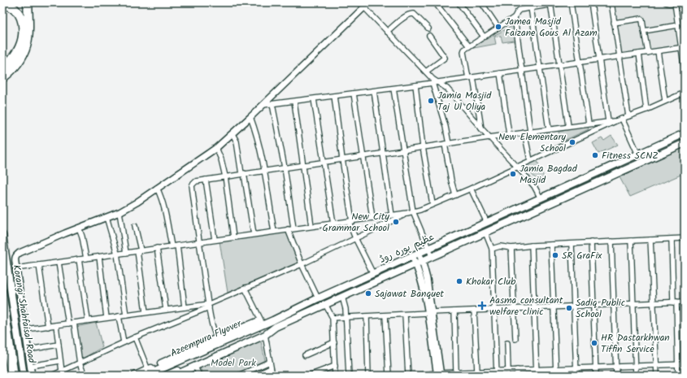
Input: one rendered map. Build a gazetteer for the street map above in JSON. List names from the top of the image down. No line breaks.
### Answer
{"streets":{"main road":["عظیم پورہ روڈ","Korangi Shahfaisal Road","Azeempura Flyover"]},"crossings":[["عظیم پورہ روڈ","Azeempura Flyover"]],"parks":["Model Park"],"places":{"other":["Jamea Masjid Faizane Gous Al Azam","Jamia Masjid Taj Ul Oliya","New Elementary School","Fitness SCNZ","Jamia Bagdad Masjid","New City Grammar School","SR GraFix","Khokar Club","Sajawat Banquet","Sadiq Public School","HR Dastarkhwan Tiffin Service"],"health":["Aasma consultant welfare clinic"]}}
